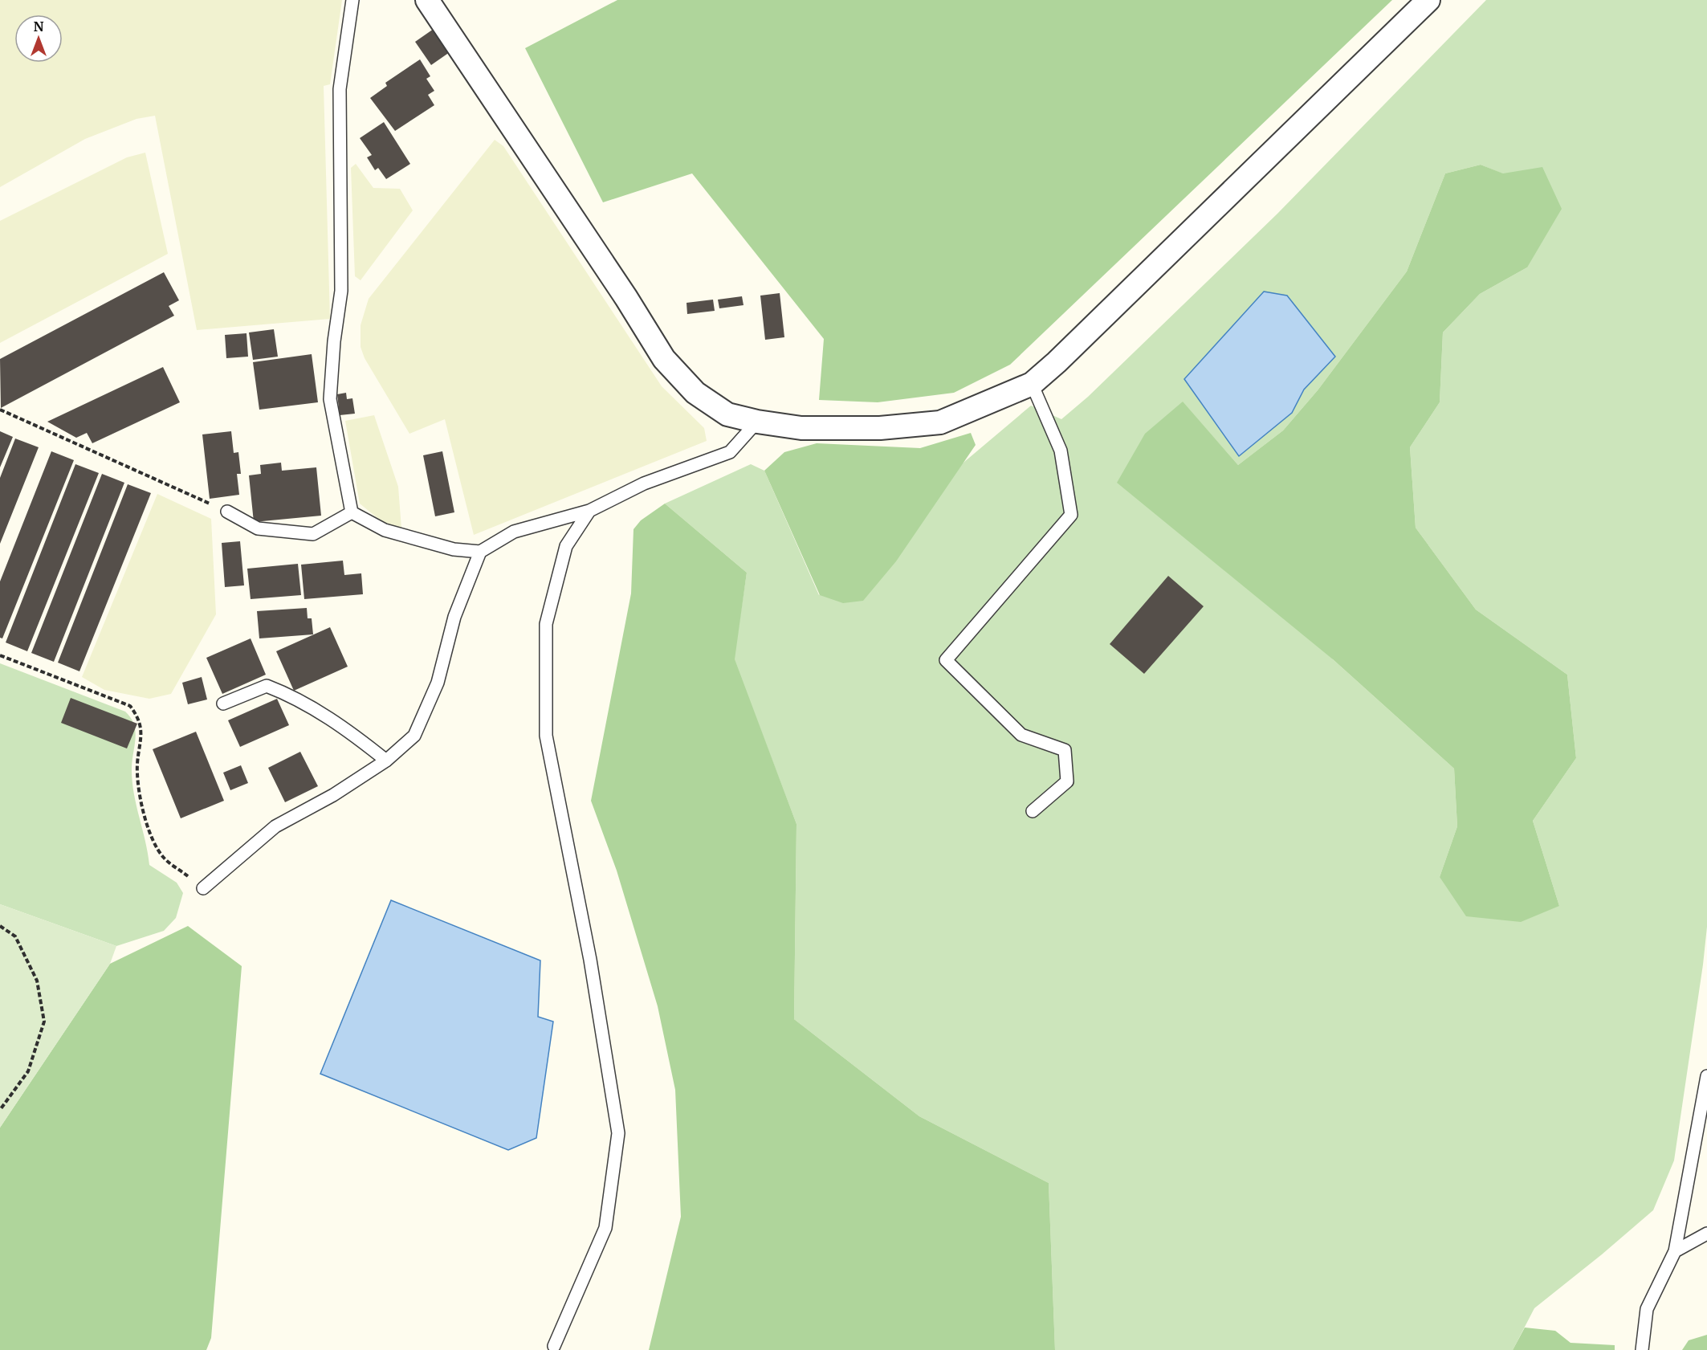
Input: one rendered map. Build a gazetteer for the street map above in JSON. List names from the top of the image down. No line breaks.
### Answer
{"north":"top"}
